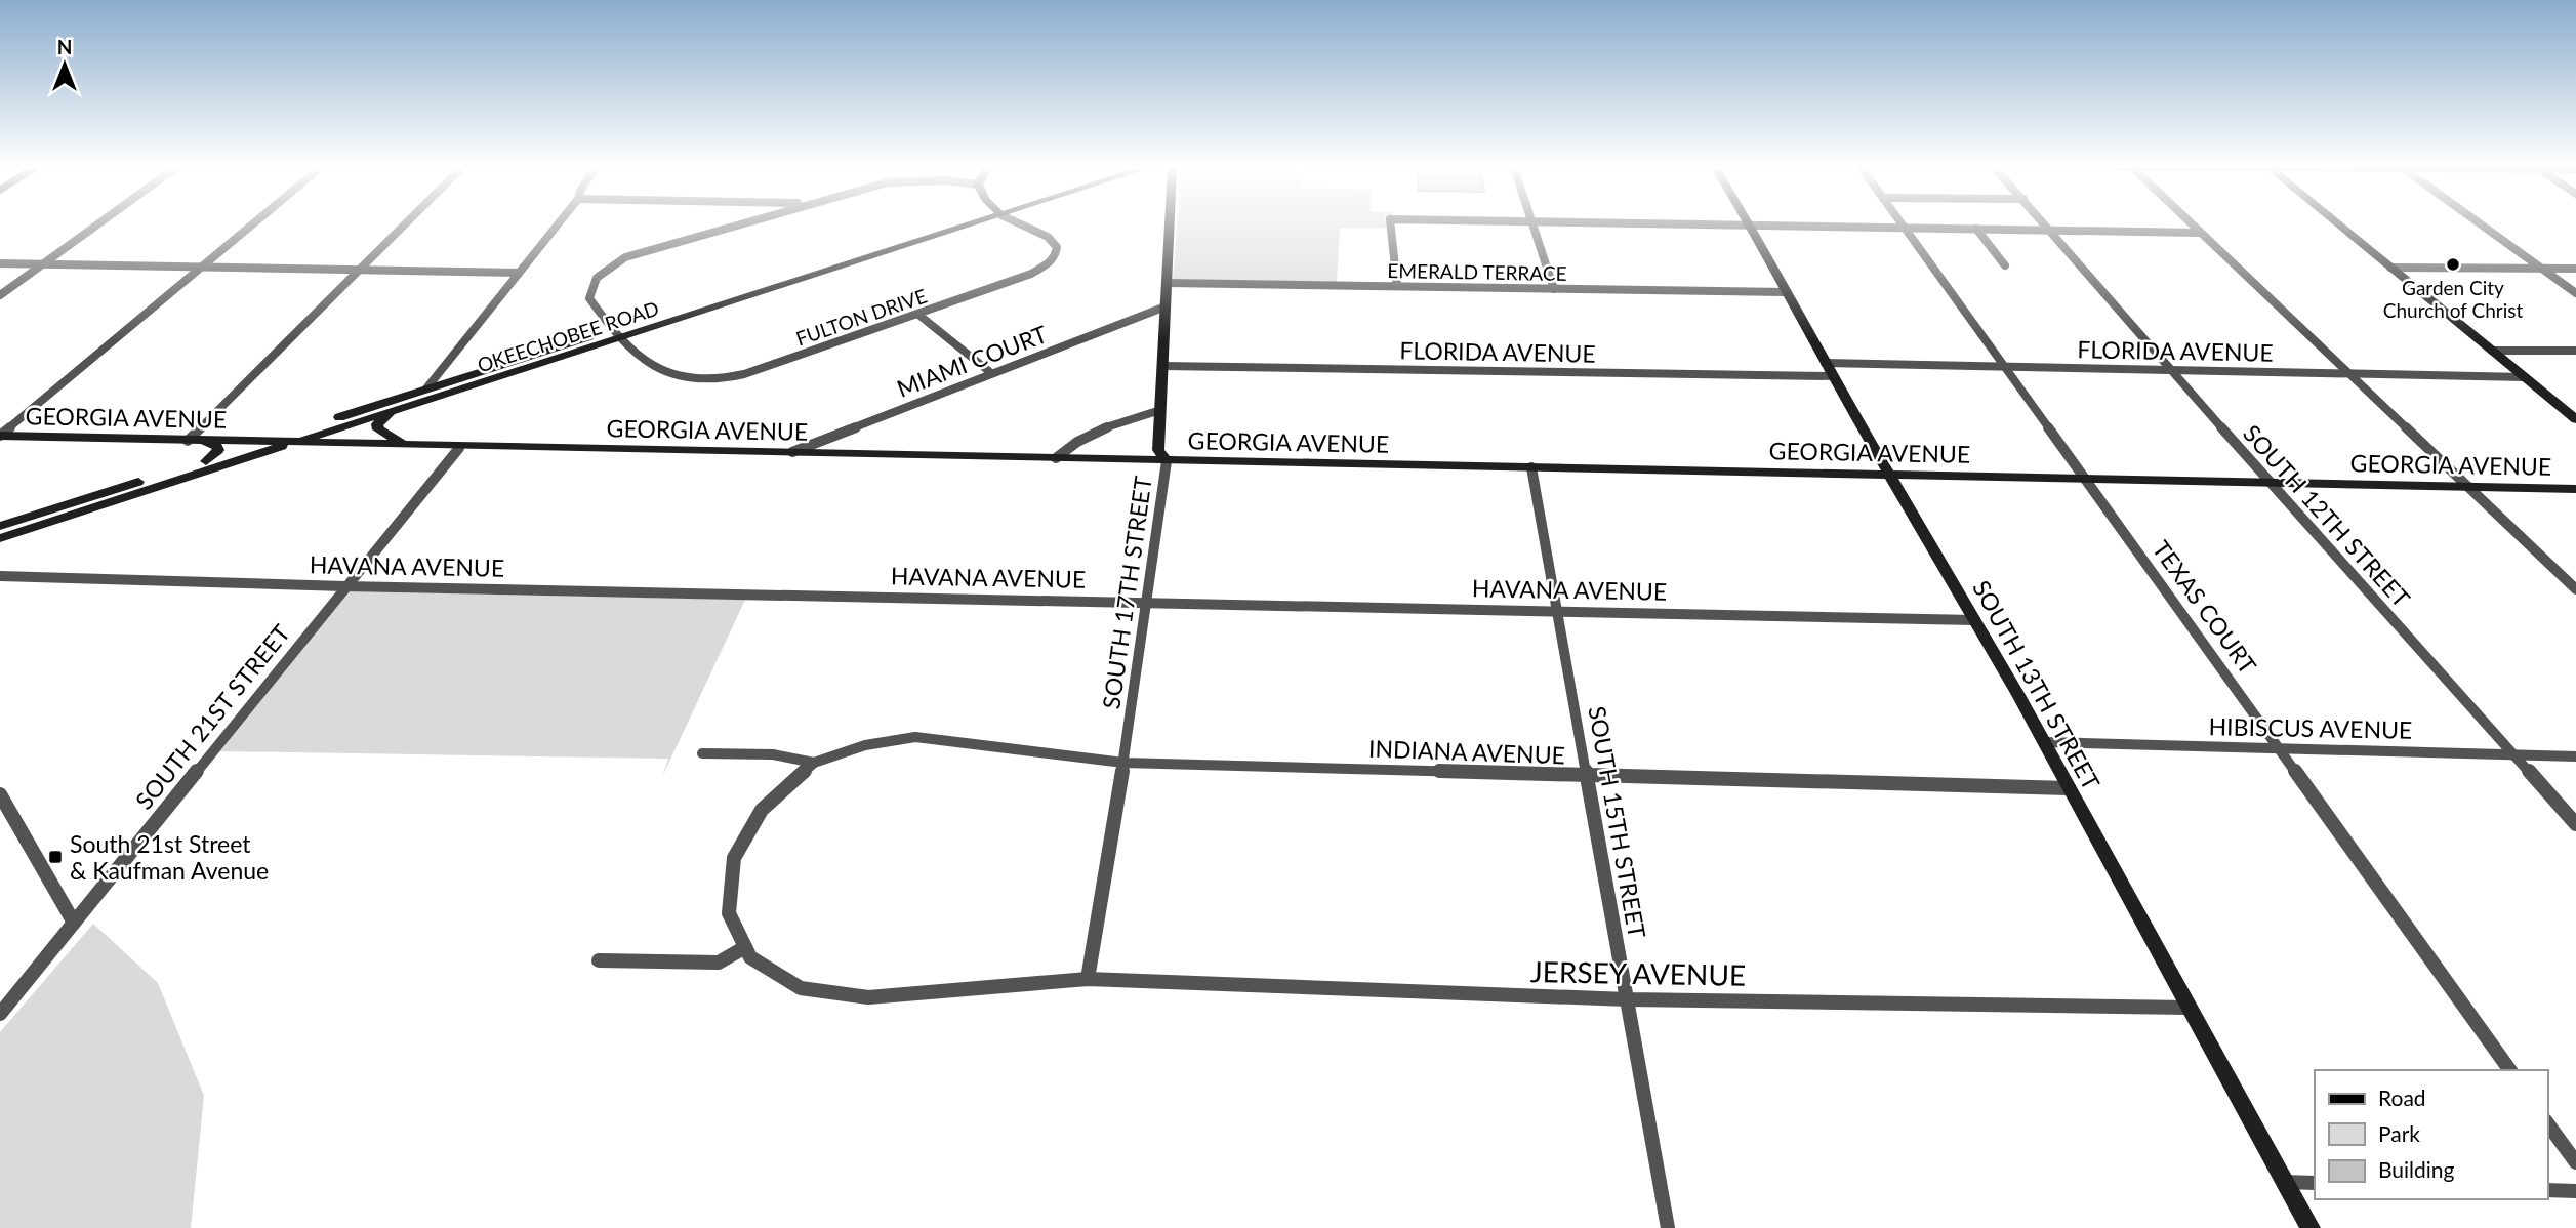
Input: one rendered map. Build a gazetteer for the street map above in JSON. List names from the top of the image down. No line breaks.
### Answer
{"streets":{"street":["EMERALD TERRACE","FULTON DRIVE","OKEECHOBEE ROAD","FLORIDA AVENUE","MIAMI COURT","GEORGIA AVENUE","SOUTH 12TH STREET","HAVANA AVENUE","SOUTH 17TH STREET","TEXAS COURT","SOUTH 13TH STREET","SOUTH 21ST STREET","HIBISCUS AVENUE","INDIANA AVENUE","SOUTH 15TH STREET","JERSEY AVENUE"]},"crossings":[["EMERALD TERRACE","SOUTH 17TH STREET"],["EMERALD TERRACE","SOUTH 13TH STREET"],["FULTON DRIVE","OKEECHOBEE ROAD"],["OKEECHOBEE ROAD","GEORGIA AVENUE"],["FLORIDA AVENUE","SOUTH 12TH STREET"],["FLORIDA AVENUE","SOUTH 17TH STREET"],["FLORIDA AVENUE","TEXAS COURT"],["FLORIDA AVENUE","SOUTH 13TH STREET"],["MIAMI COURT","GEORGIA AVENUE"],["MIAMI COURT","SOUTH 17TH STREET"],["GEORGIA AVENUE","SOUTH 12TH STREET"],["GEORGIA AVENUE","SOUTH 17TH STREET"],["GEORGIA AVENUE","TEXAS COURT"],["GEORGIA AVENUE","SOUTH 13TH STREET"],["GEORGIA AVENUE","SOUTH 21ST STREET"],["GEORGIA AVENUE","SOUTH 15TH STREET"],["SOUTH 12TH STREET","HIBISCUS AVENUE"],["HAVANA AVENUE","SOUTH 17TH STREET"],["HAVANA AVENUE","SOUTH 13TH STREET"],["HAVANA AVENUE","SOUTH 21ST STREET"],["HAVANA AVENUE","SOUTH 15TH STREET"],["SOUTH 17TH STREET","INDIANA AVENUE"],["SOUTH 17TH STREET","JERSEY AVENUE"],["TEXAS COURT","HIBISCUS AVENUE"],["SOUTH 13TH STREET","HIBISCUS AVENUE"],["SOUTH 13TH STREET","INDIANA AVENUE"],["SOUTH 13TH STREET","JERSEY AVENUE"],["INDIANA AVENUE","SOUTH 15TH STREET"],["SOUTH 15TH STREET","JERSEY AVENUE"]],"places":{"other":["Garden City Church of Christ"],"transit":["South 21st Street & Kaufman Avenue"]},"legend":["Road","Park","Building"],"north":"top"}
